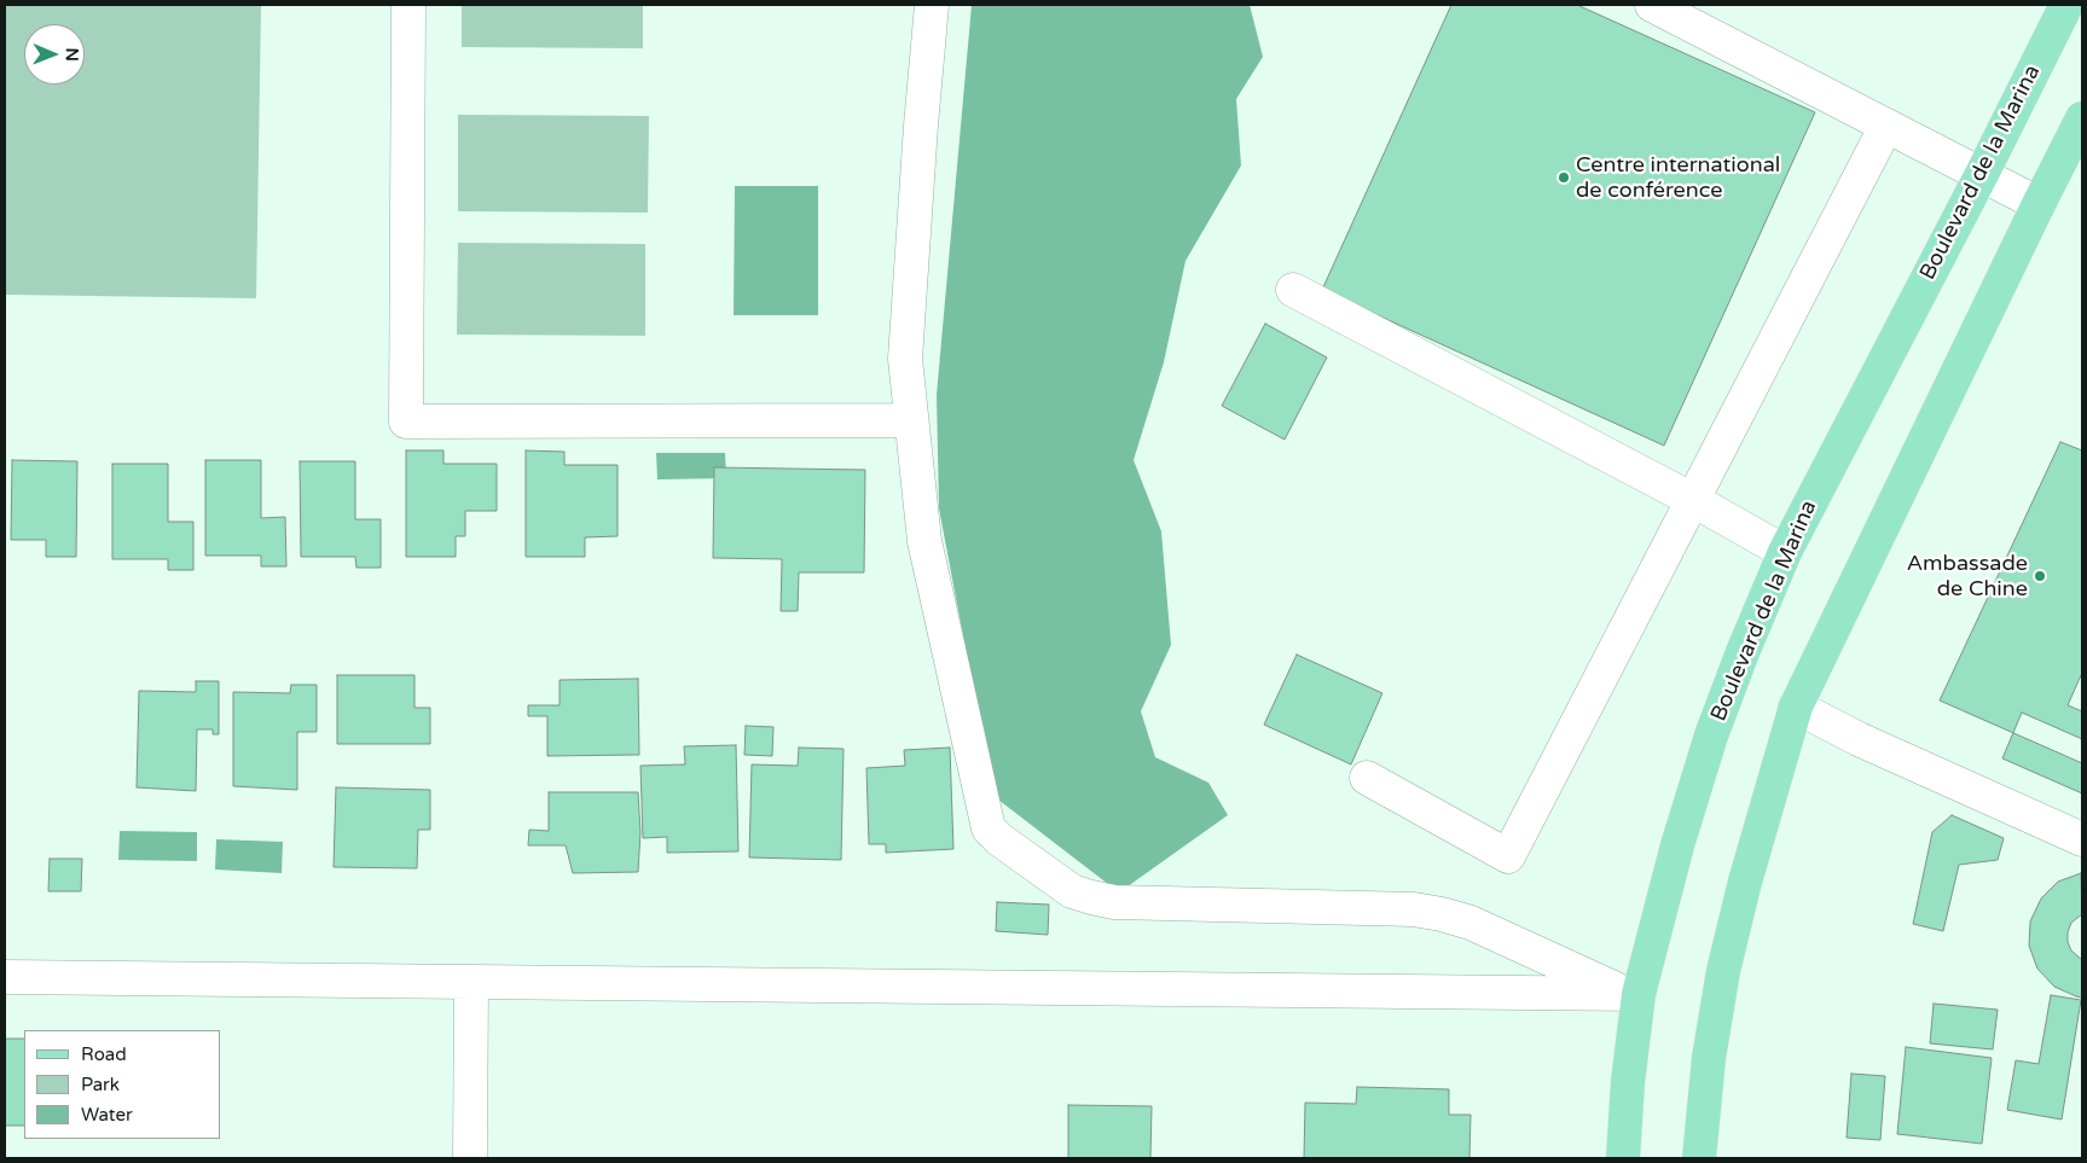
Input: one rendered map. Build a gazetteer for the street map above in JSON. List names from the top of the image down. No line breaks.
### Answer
{"streets":{"main road":["Boulevard de la Marina"]},"places":["Centre international de conférence","Ambassade de Chine"],"legend":["Road","Park","Water"],"north":"right"}
